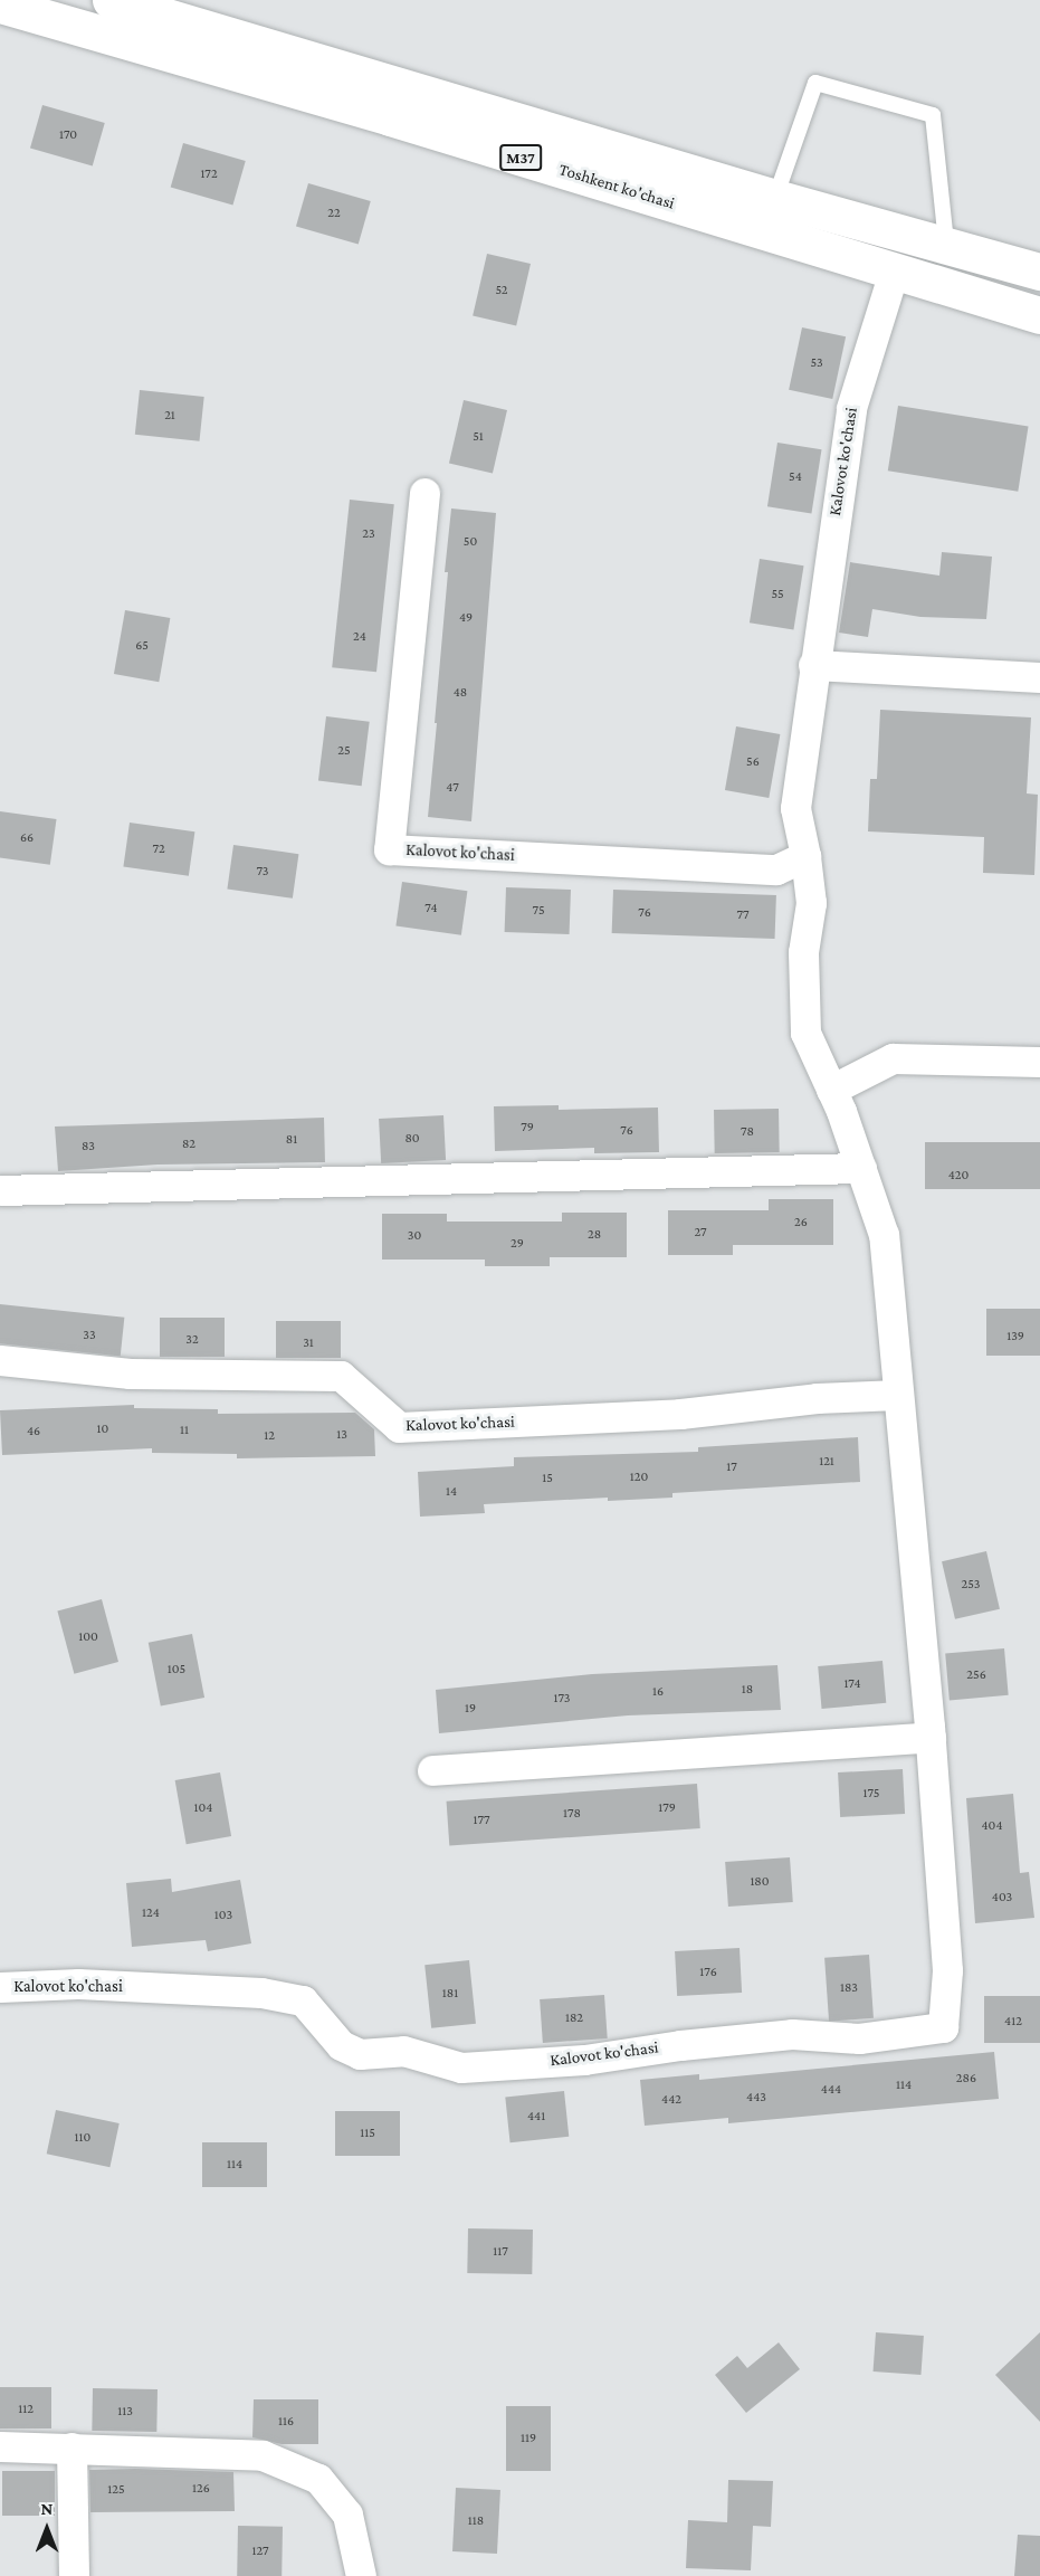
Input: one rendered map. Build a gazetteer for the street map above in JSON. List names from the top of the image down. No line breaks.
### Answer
{"streets":{"highway":["M37","Toshkent ko'chasi"],"street":["Kalovot ko'chasi"]},"crossings":[["Toshkent ko'chasi","Kalovot ko'chasi"]],"house_numbers":["170","172","22","52","53","21","51","54","23","50","55","49","24","65","48","25","56","47","66","72","73","74","75","76","77","79","76","78","80","81","82","83","420","26","27","28","30","29","33","139","32","31","10","11","46","13","12","121","17","120","15","14","253","100","105","256","174","18","16","173","19","175","104","179","178","177","404","180","403","124","103","176","183","181","182","412","286","114","444","443","442","441","115","110","114","117","112","113","116","119","126","125","118","127"],"north":"top"}
